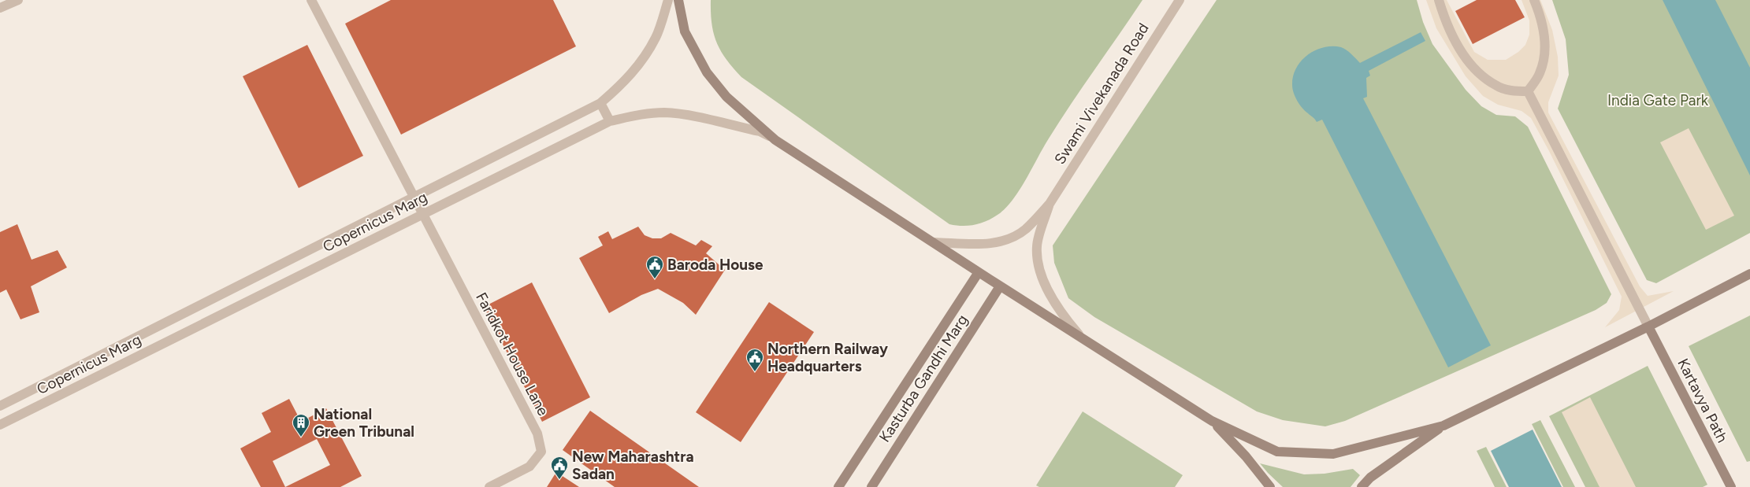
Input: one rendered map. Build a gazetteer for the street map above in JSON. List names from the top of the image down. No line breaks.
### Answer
{"streets":{"main road":["Kasturba Gandhi Marg","Kartavya Path"],"street":["Swami Vivekanada Road","Copernicus Marg","Faridkot House Lane"]},"crossings":[["Copernicus Marg","Faridkot House Lane"]],"parks":["India Gate Park"],"places":{"public building":["Baroda House","Northern Railway Headquarters","New Maharashtra Sadan"],"building":["National Green Tribunal"]}}
